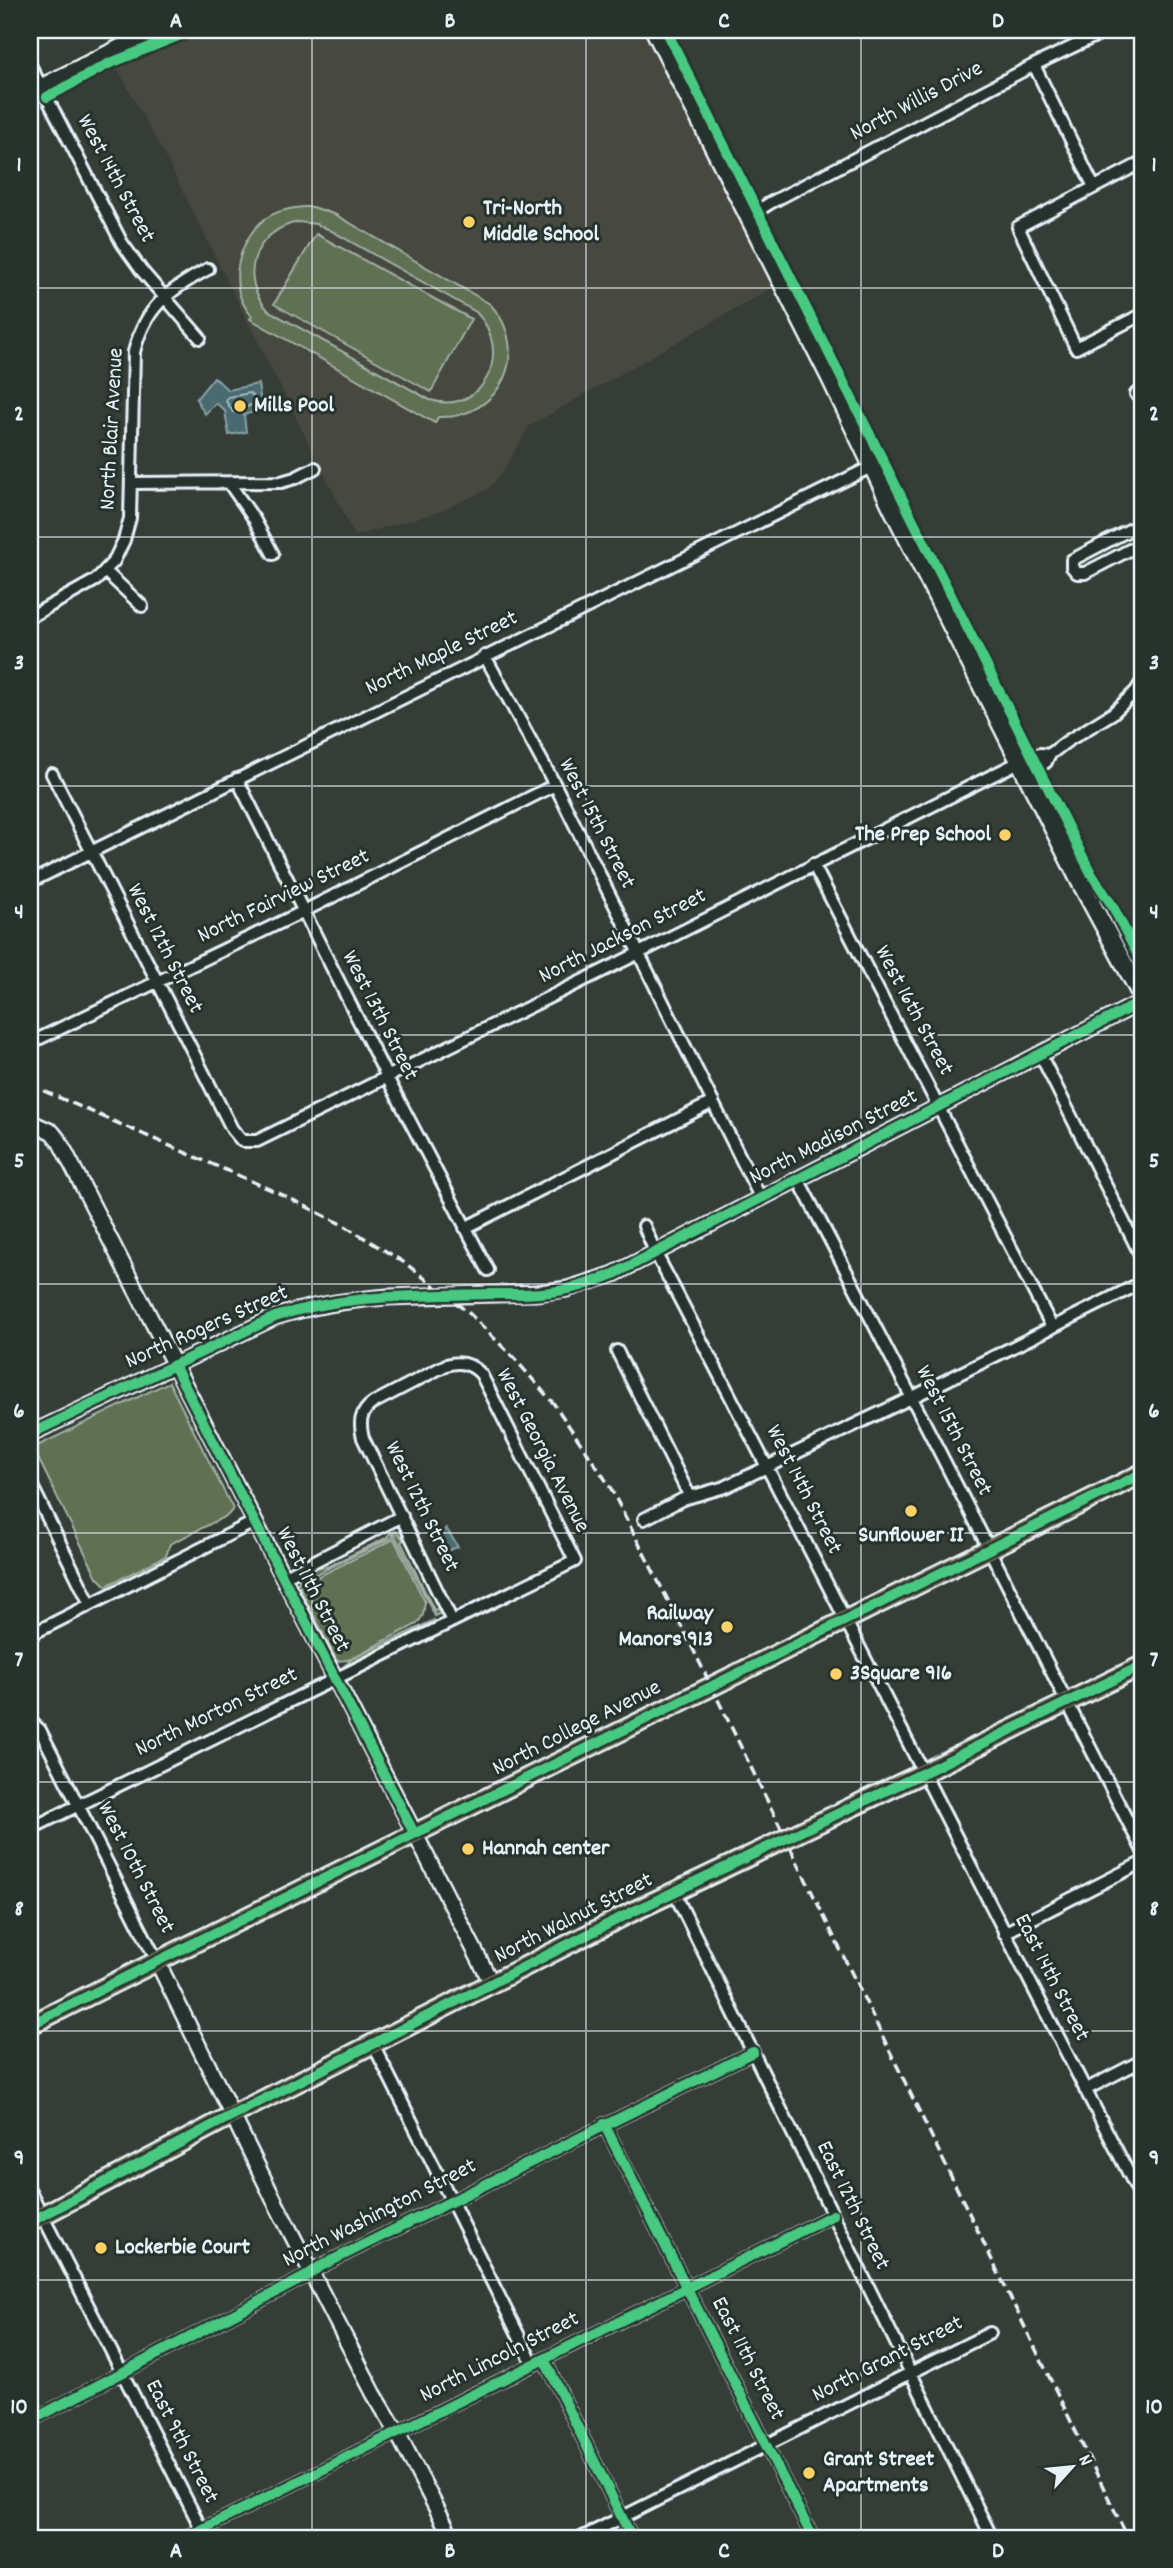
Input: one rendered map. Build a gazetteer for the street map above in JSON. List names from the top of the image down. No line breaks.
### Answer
{"streets":{"main road":["North College Avenue","North Walnut Street"],"street":["North Willis Drive","West 14th Street","North Blair Avenue","North Maple Street","West 15th Street","North Fairview Street","North Jackson Street","West 12th Street","West 16th Street","West 13th Street","North Madison Street","North Rogers Street","West Georgia Avenue","West 11th Street","North Morton Street","West 10th Street","East 14th Street","East 12th Street","North Washington Street","North Lincoln Street","East 11th Street","North Grant Street","East 9th Street"]},"crossings":[["West 14th Street","North Blair Avenue"],["West 14th Street","North Madison Street"],["West 14th Street","North College Avenue"],["West 14th Street","North Walnut Street"],["West 14th Street","East 14th Street"],["North Maple Street","West 15th Street"],["North Maple Street","West 12th Street"],["North Maple Street","West 13th Street"],["West 15th Street","North Fairview Street"],["West 15th Street","North Jackson Street"],["West 15th Street","North Madison Street"],["West 15th Street","North College Avenue"],["West 15th Street","North Walnut Street"],["North Fairview Street","West 12th Street"],["North Fairview Street","West 13th Street"],["North Jackson Street","West 12th Street"],["North Jackson Street","West 16th Street"],["North Jackson Street","West 13th Street"],["West 12th Street","West Georgia Avenue"],["West 12th Street","North Morton Street"],["West 16th Street","North Madison Street"],["North Madison Street","North Rogers Street"],["North Rogers Street","West 11th Street"],["West Georgia Avenue","North Morton Street"],["West 11th Street","North Morton Street"],["West 11th Street","North College Avenue"],["West 11th Street","North Walnut Street"],["North Morton Street","West 10th Street"],["North College Avenue","West 10th Street"],["West 10th Street","North Walnut Street"],["West 10th Street","North Washington Street"],["West 10th Street","North Lincoln Street"],["North Walnut Street","East 14th Street"],["North Walnut Street","East 12th Street"],["North Walnut Street","East 9th Street"],["East 12th Street","North Washington Street"],["East 12th Street","North Lincoln Street"],["East 12th Street","North Grant Street"],["North Washington Street","East 11th Street"],["North Washington Street","East 9th Street"],["North Lincoln Street","East 11th Street"],["North Lincoln Street","East 9th Street"],["East 11th Street","North Grant Street"]],"places":["Tri-North Middle School","Mills Pool","The Prep School","Sunflower II","Railway Manors 913","3Square 916","Hannah center","Lockerbie Court","Grant Street Apartments"],"north":"top right","grid":{"columns":["A","B","C","D"],"rows":["1","2","3","4","5","6","7","8","9","10"]}}
